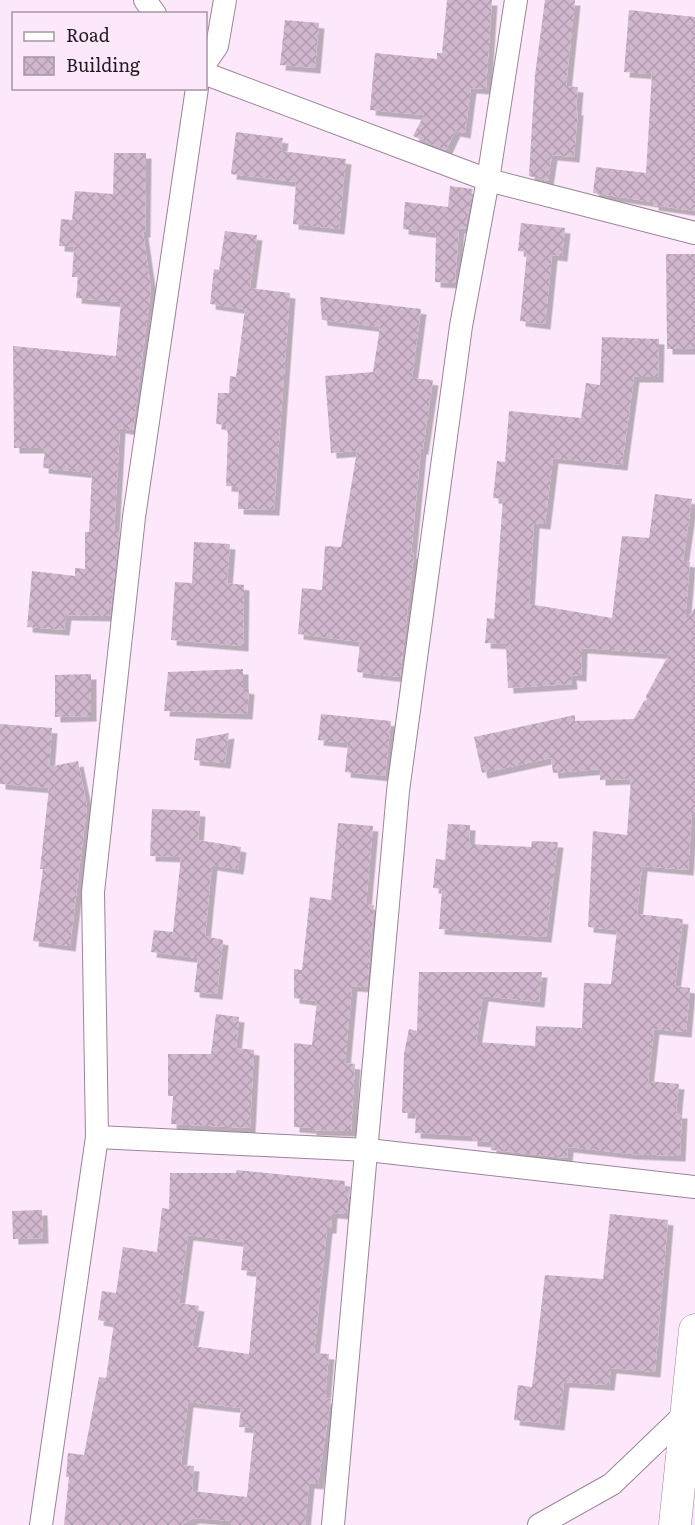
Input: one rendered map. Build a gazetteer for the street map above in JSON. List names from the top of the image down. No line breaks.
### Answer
{"legend":["Road","Building"]}
